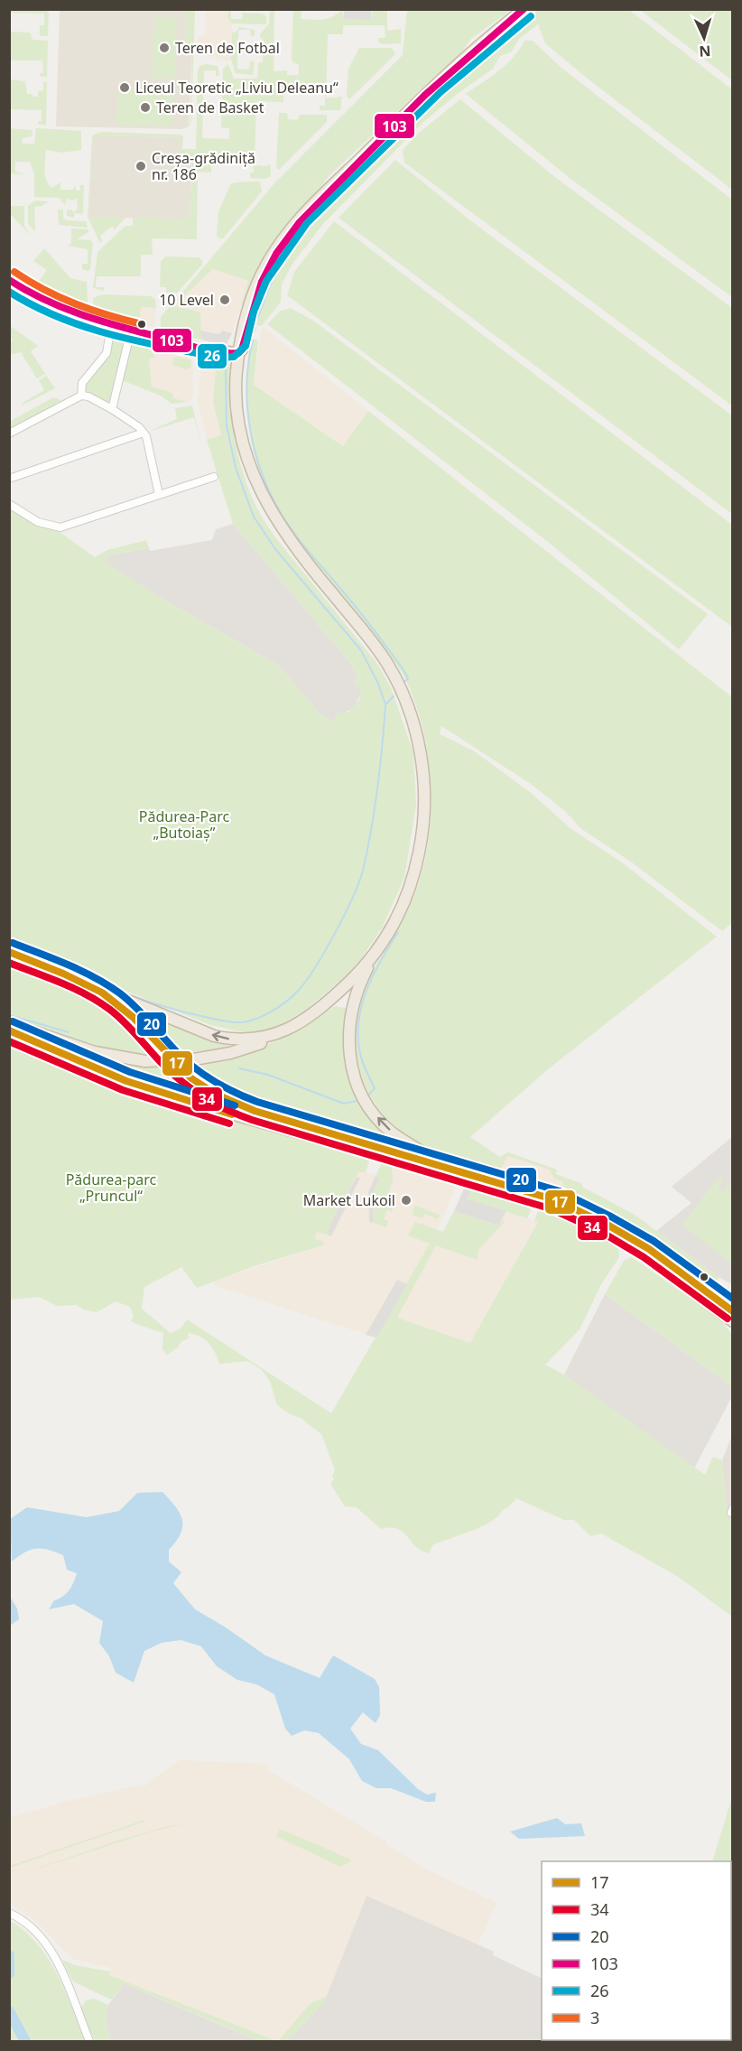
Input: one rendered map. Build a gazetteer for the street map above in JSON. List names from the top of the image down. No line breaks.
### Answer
{"parks":["Pădurea-Parc „Butoiaș”","Pădurea-parc „Pruncul“"],"places":["Teren de Fotbal","Liceul Teoretic „Liviu Deleanu“","Teren de Basket","Creșa-grădiniță nr. 186","10 Level","Market Lukoil"],"lines":["transit line 103","transit line 26","transit line 3","transit line 20","transit line 17","transit line 34"],"legend":["17","34","20","103","26","3"],"north":"bottom"}
